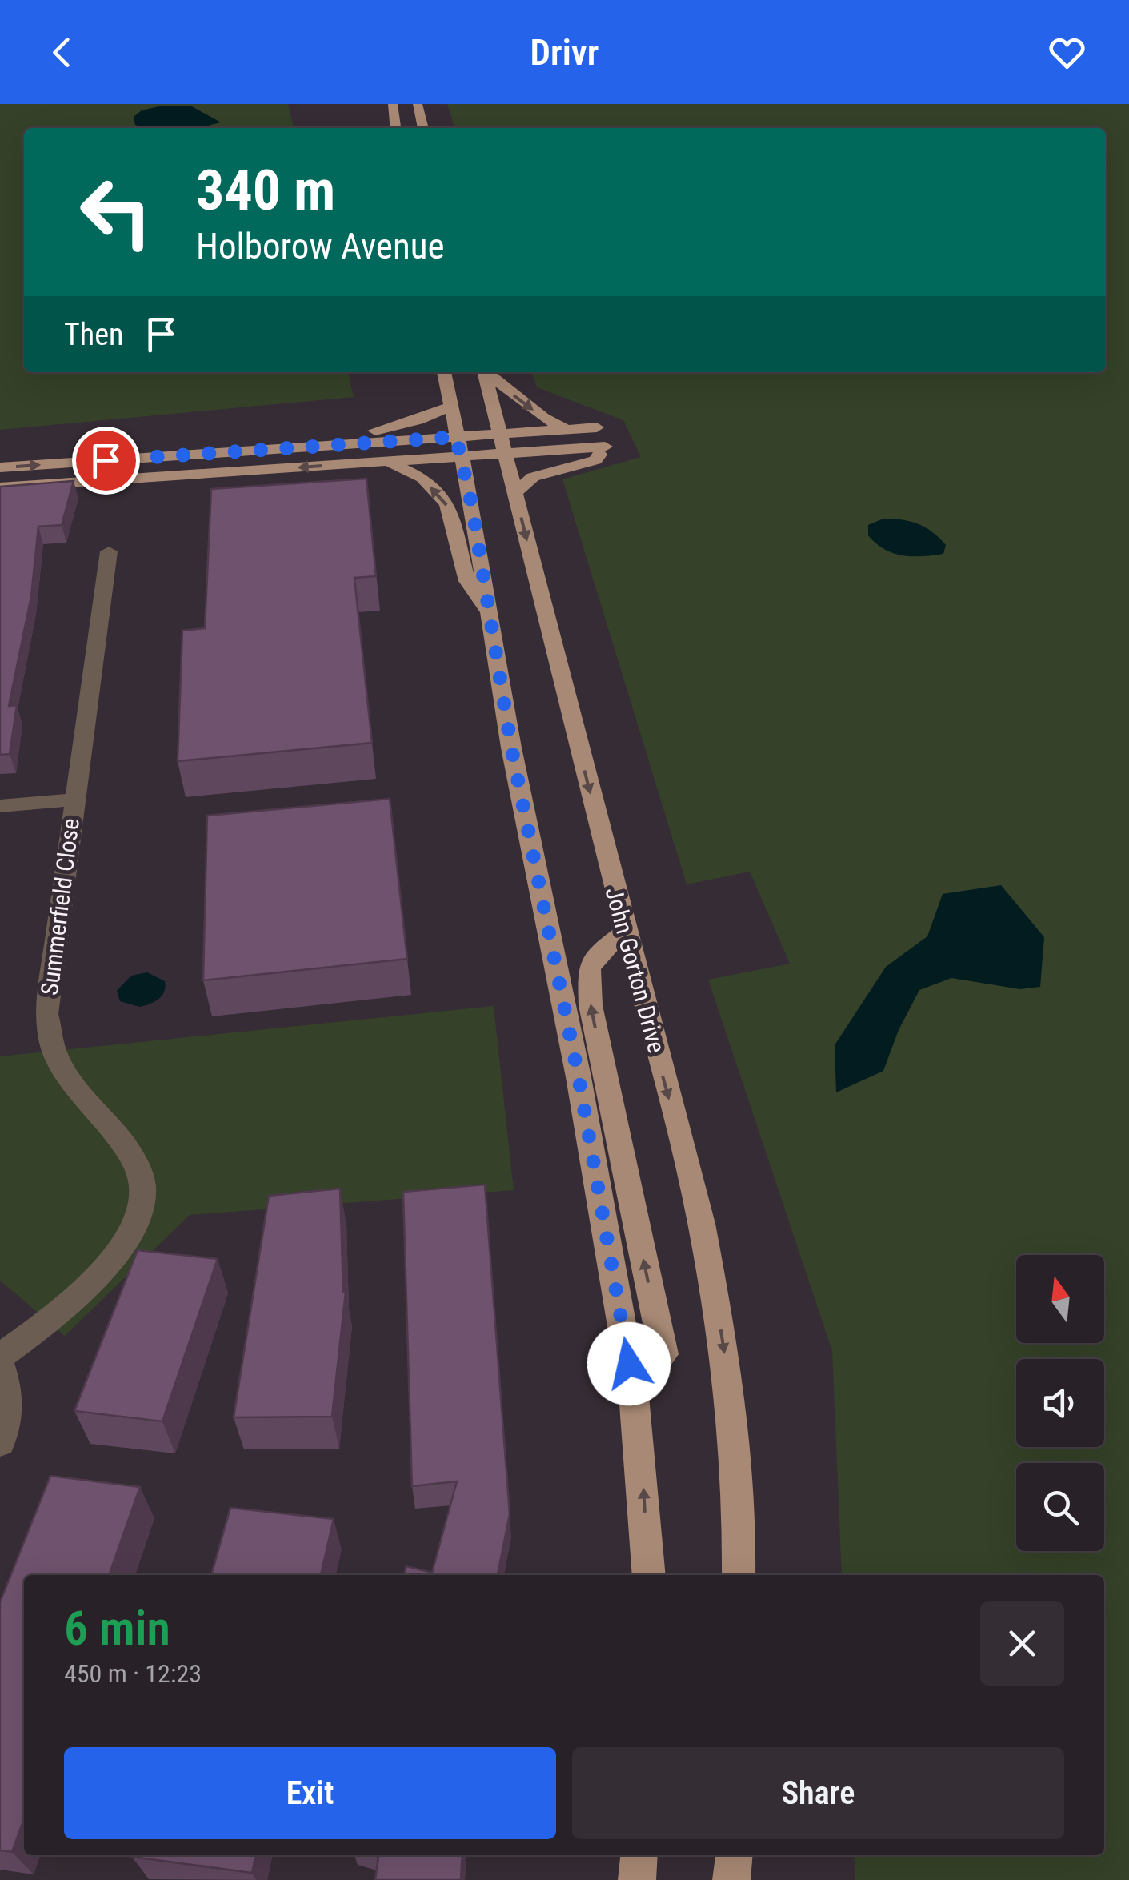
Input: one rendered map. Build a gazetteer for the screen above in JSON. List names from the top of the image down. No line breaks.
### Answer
{"streets":{"main road":["John Gorton Drive"],"street":["Summerfield Close"]},"north":"top","page":{"header":"Drivr","turn":["340 m","Holborow Avenue"],"then":"Then","heading":["6 min","450 m · 12:23"],"buttons":["Exit","Share"]}}
